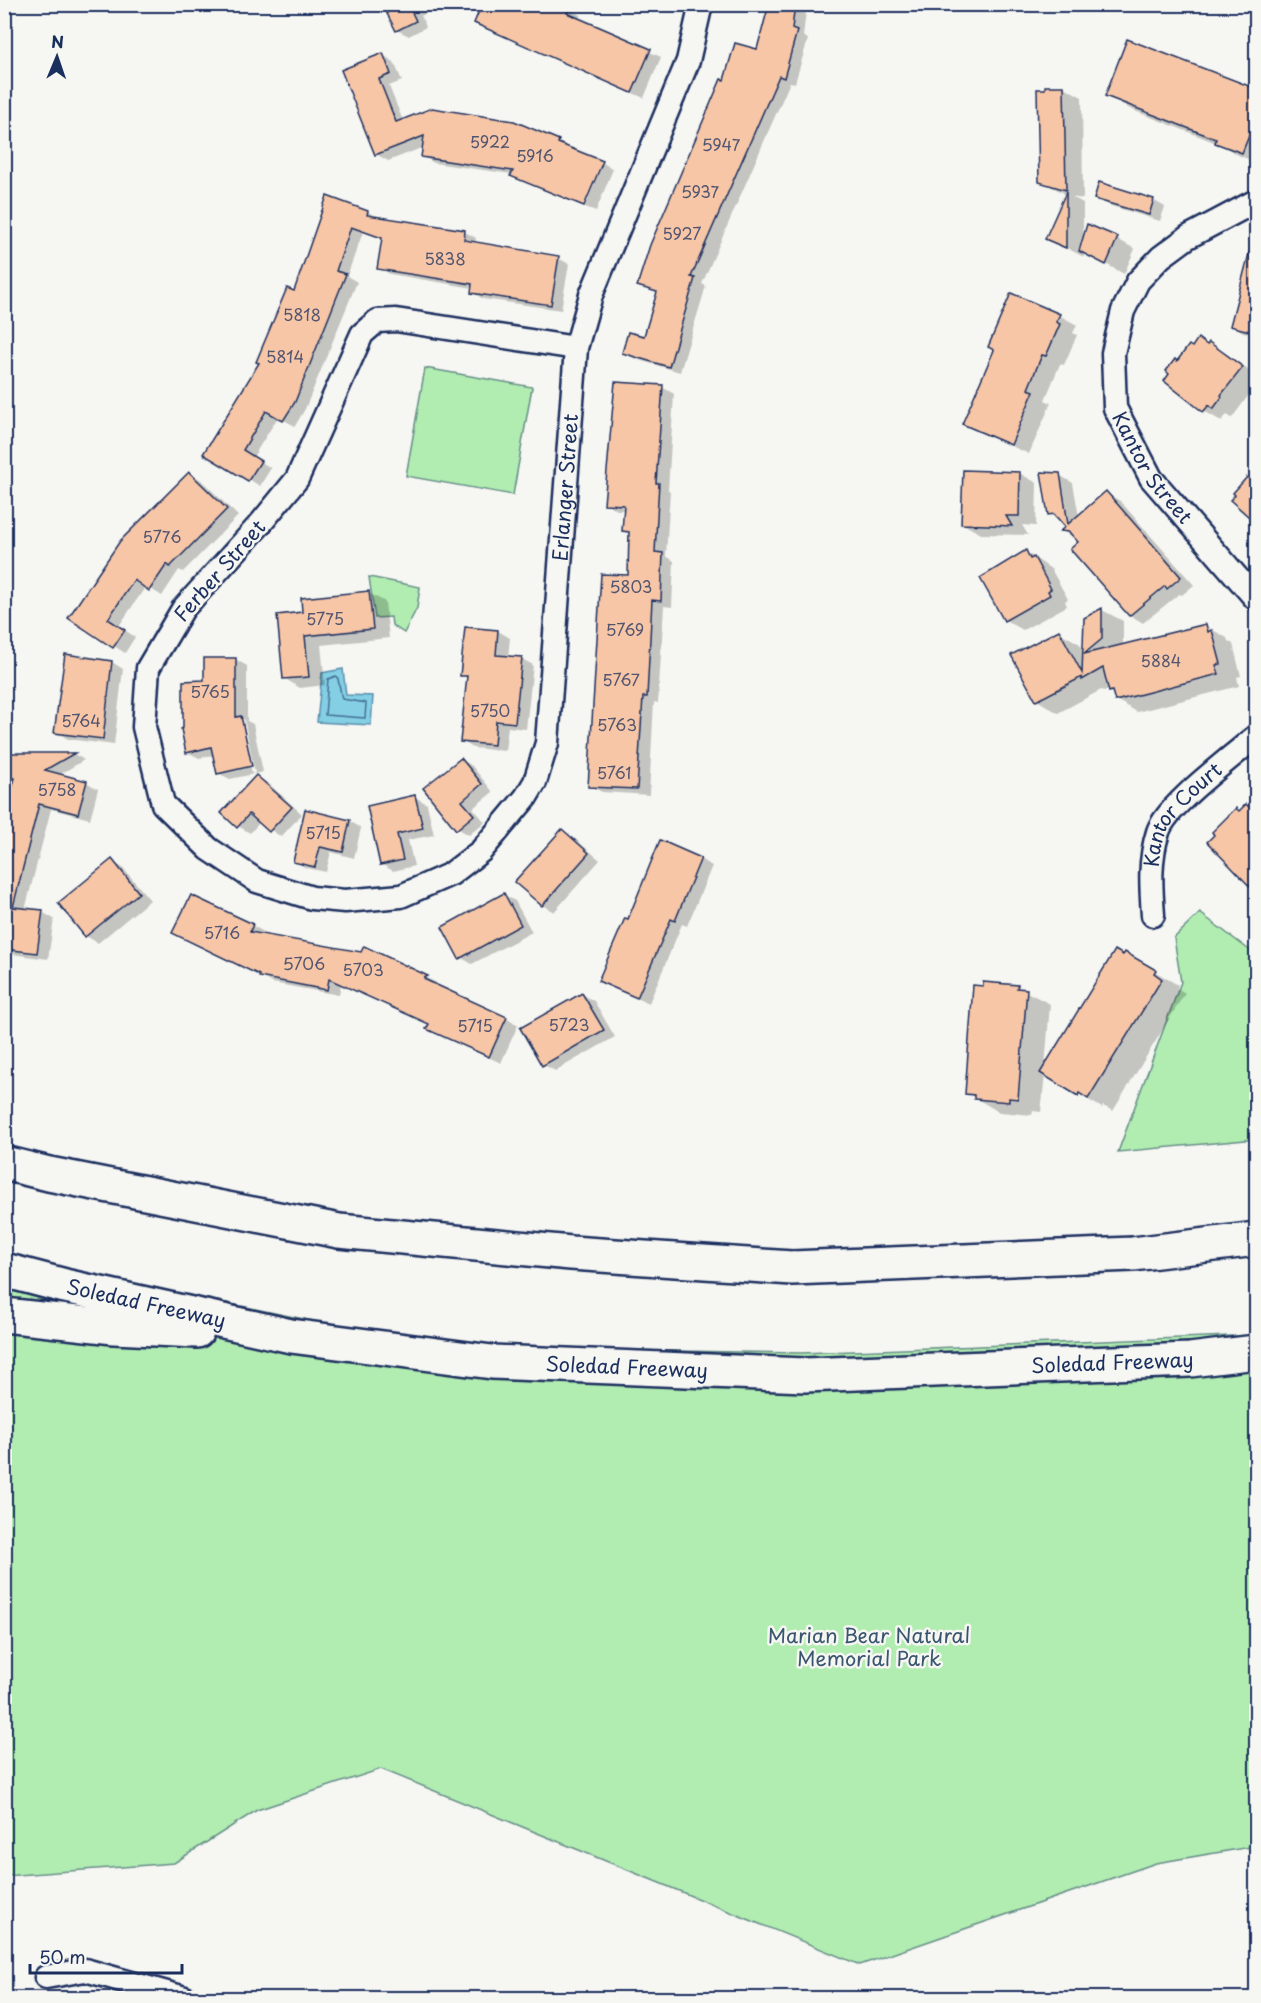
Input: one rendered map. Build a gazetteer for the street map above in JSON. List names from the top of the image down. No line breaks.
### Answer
{"streets":{"highway":["Soledad Freeway"],"street":["Kantor Street","Erlanger Street","Ferber Street","Kantor Court"]},"crossings":[["Erlanger Street","Ferber Street"]],"parks":["Marian Bear Natural Memorial Park"],"house_numbers":["5922","5947","5916","5937","5927","5838","5818","5814","5776","5803","5775","5769","5884","5767","5765","5750","5764","5763","5761","5758","5715","5716","5706","5703","5723","5715"],"scale_bar":"50 m","north":"top"}
